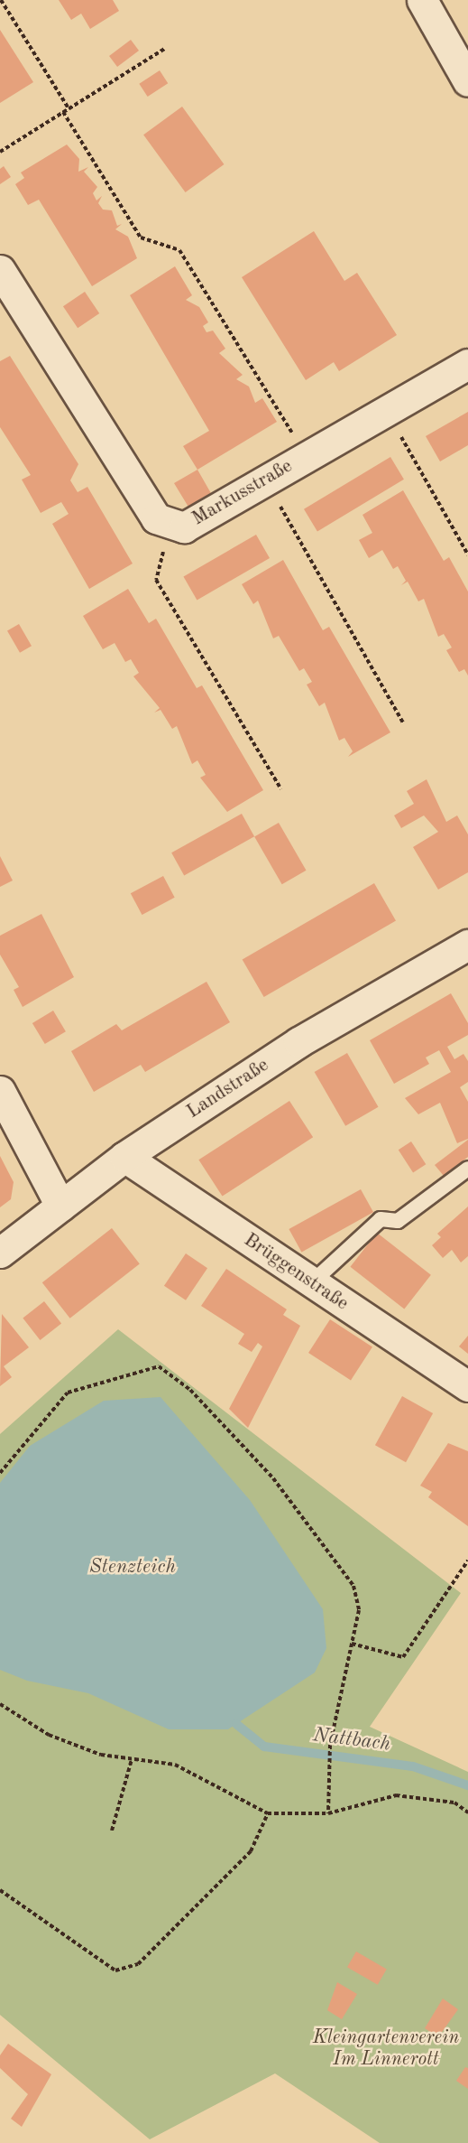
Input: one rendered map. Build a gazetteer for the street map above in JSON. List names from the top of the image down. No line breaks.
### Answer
{"streets":{"street":["Markusstraße","Landstraße","Brüggenstraße"]},"crossings":[["Landstraße","Brüggenstraße"]],"water":["Stenzteich","Nattbach"],"parks":["Kleingartenverein Im Linnerott"]}
